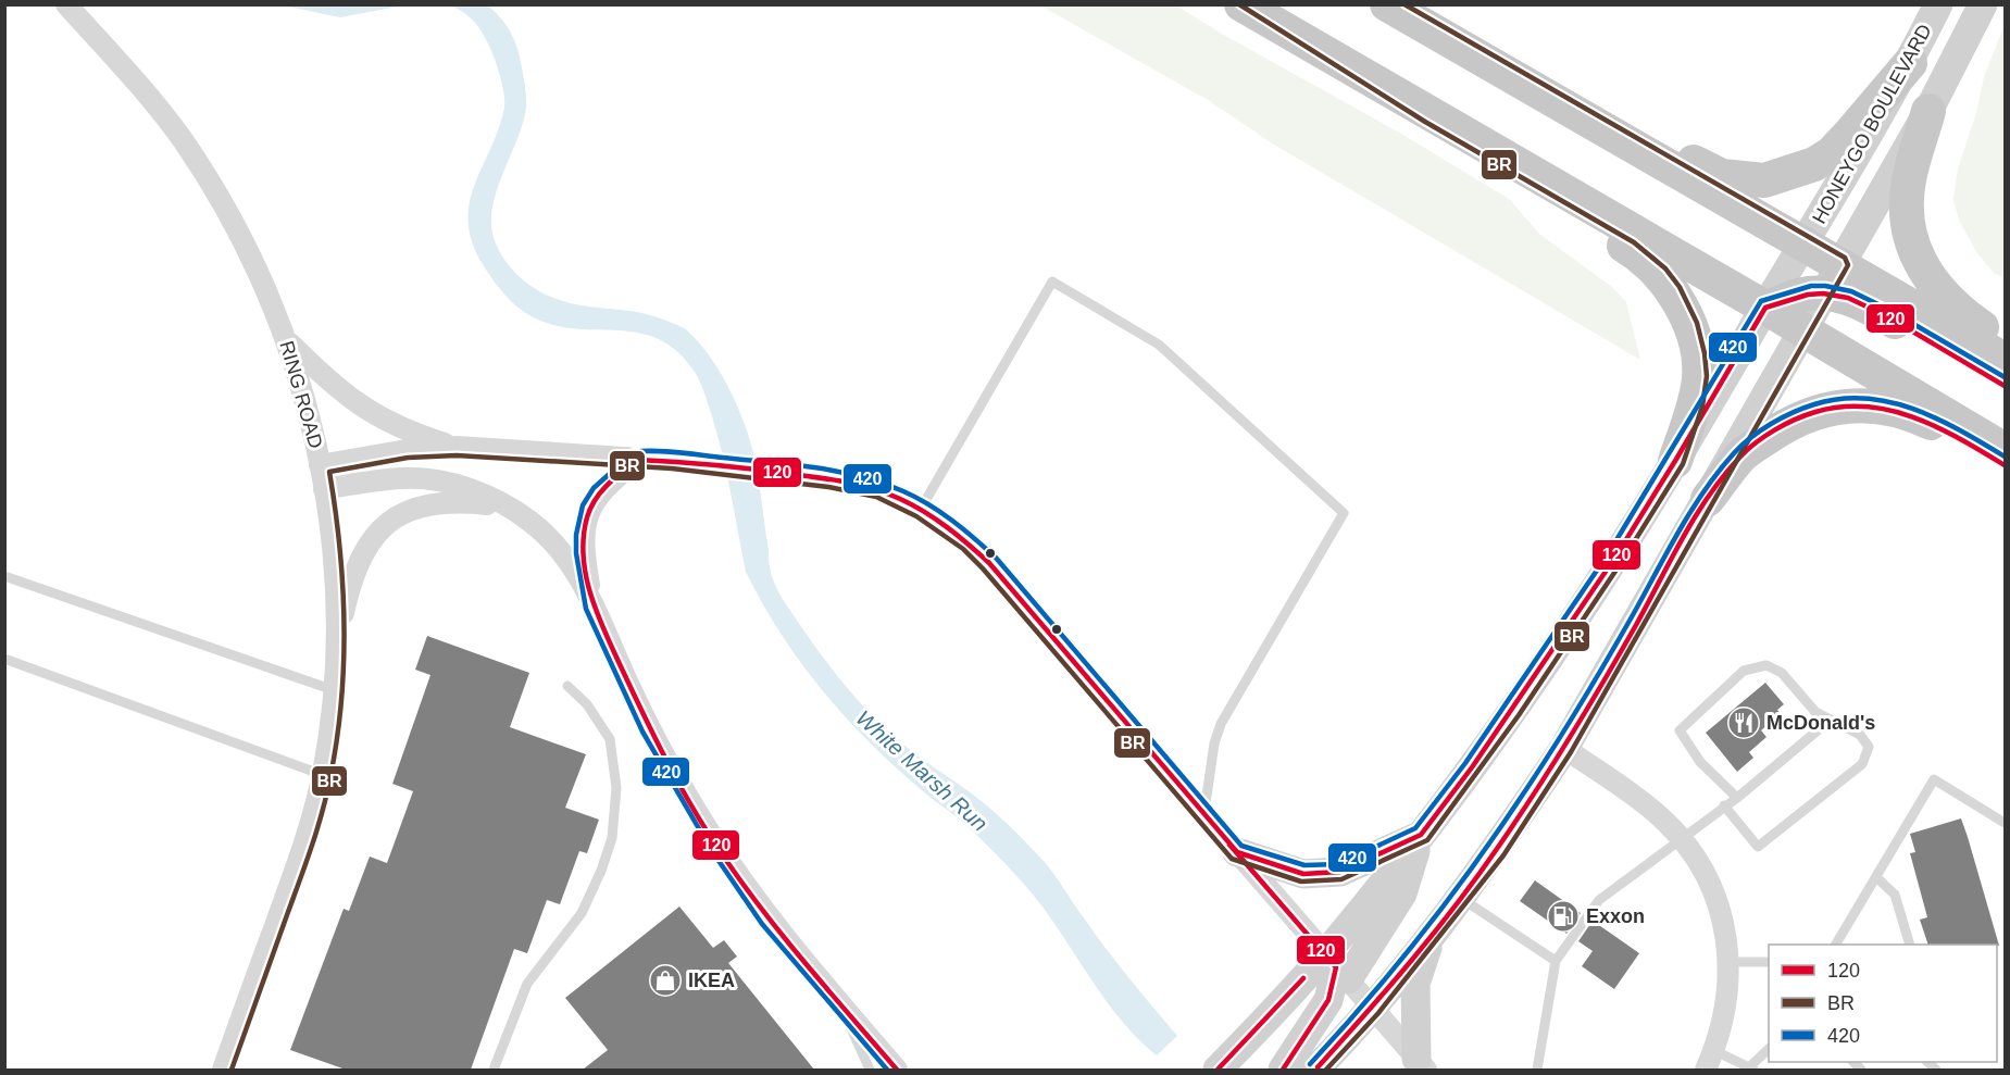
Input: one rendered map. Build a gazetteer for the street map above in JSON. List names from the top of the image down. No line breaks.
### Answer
{"streets":{"main road":["HONEYGO BOULEVARD"],"street":["RING ROAD"]},"water":["White Marsh Run"],"places":{"restaurant":["McDonald's"],"fuel station":["Exxon"],"shop":["IKEA"]},"lines":["transit line BR","transit line 420","transit line 120"],"legend":["120","BR","420"]}
